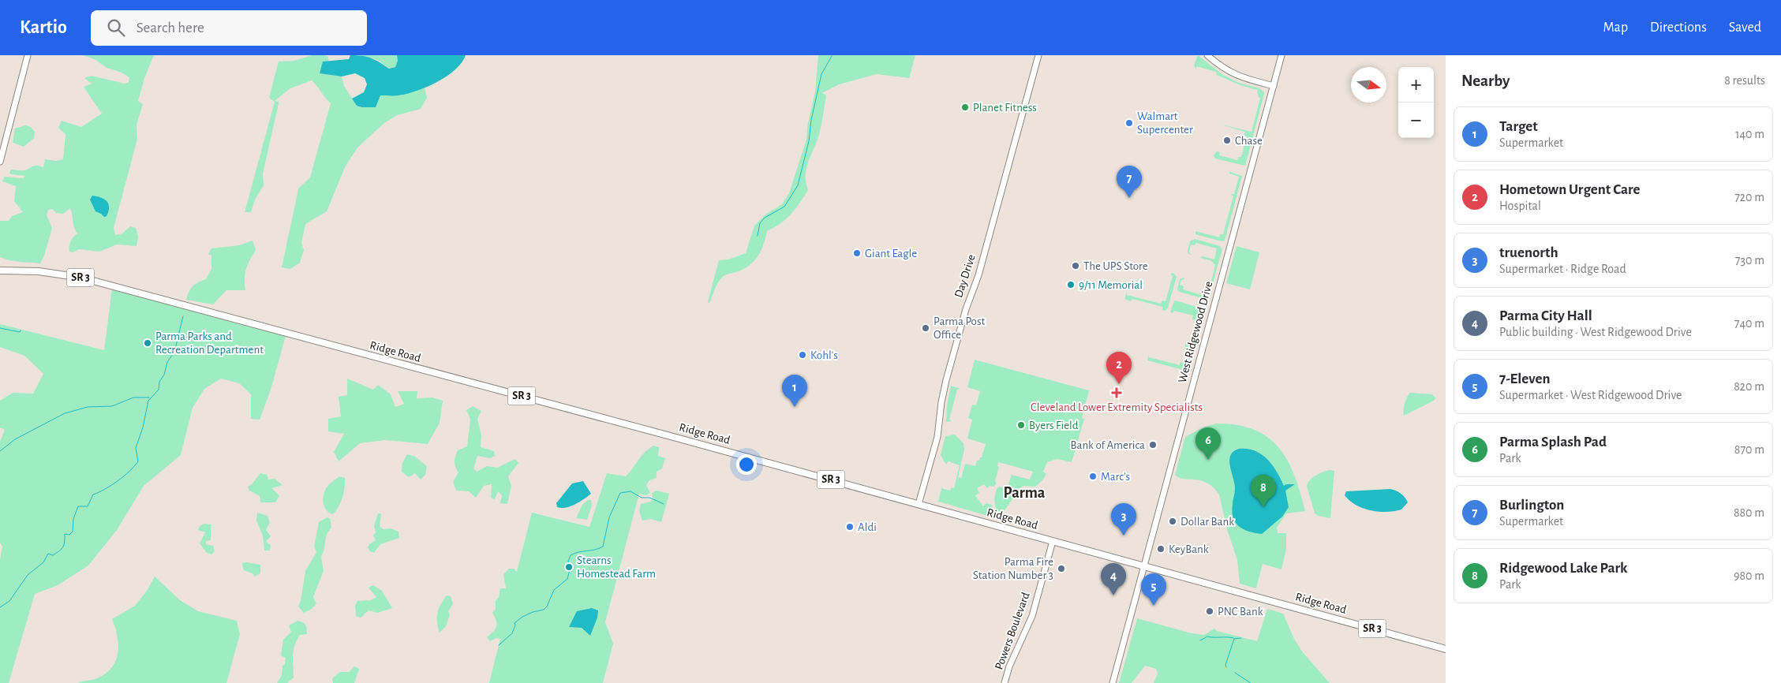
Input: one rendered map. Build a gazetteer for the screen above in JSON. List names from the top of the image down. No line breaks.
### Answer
{"streets":{"main road":["Day Drive","SR 3","West Ridgewood Drive","Ridge Road","Powers Boulevard"]},"crossings":[["Day Drive","Ridge Road"],["West Ridgewood Drive","Ridge Road"],["Ridge Road","Powers Boulevard"]],"districts":["Parma"],"places":{"other":["Planet Fitness","Walmart Supercenter","Chase","Giant Eagle","The UPS Store","9/11 Memorial","Parma Post Office","Parma Parks and Recreation Department","Kohl's","Byers Field","Bank of America","Marc's","Dollar Bank","Aldi","KeyBank","Stearns Homestead Farm","Parma Fire Station Number 3","PNC Bank"],"health":["Cleveland Lower Extremity Specialists"]},"north":"right","page":{"header":"Kartio","search":"Search here","nav":["Map","Directions","Saved"],"heading":["Nearby","8 results"],"map_buttons":["+","−"],"list":[{"mark":"1","name":"Target","note":"Supermarket","value":"140 m"},{"mark":"2","name":"Hometown Urgent Care","note":"Hospital","value":"720 m"},{"mark":"3","name":"truenorth","note":"Supermarket · Ridge Road","value":"730 m"},{"mark":"4","name":"Parma City Hall","note":"Public building · West Ridgewood Drive","value":"740 m"},{"mark":"5","name":"7-Eleven","note":"Supermarket · West Ridgewood Drive","value":"820 m"},{"mark":"6","name":"Parma Splash Pad","note":"Park","value":"870 m"},{"mark":"7","name":"Burlington","note":"Supermarket","value":"880 m"},{"mark":"8","name":"Ridgewood Lake Park","note":"Park","value":"980 m"}],"pins":["7","2","1","6","8","3","4","5"]}}
